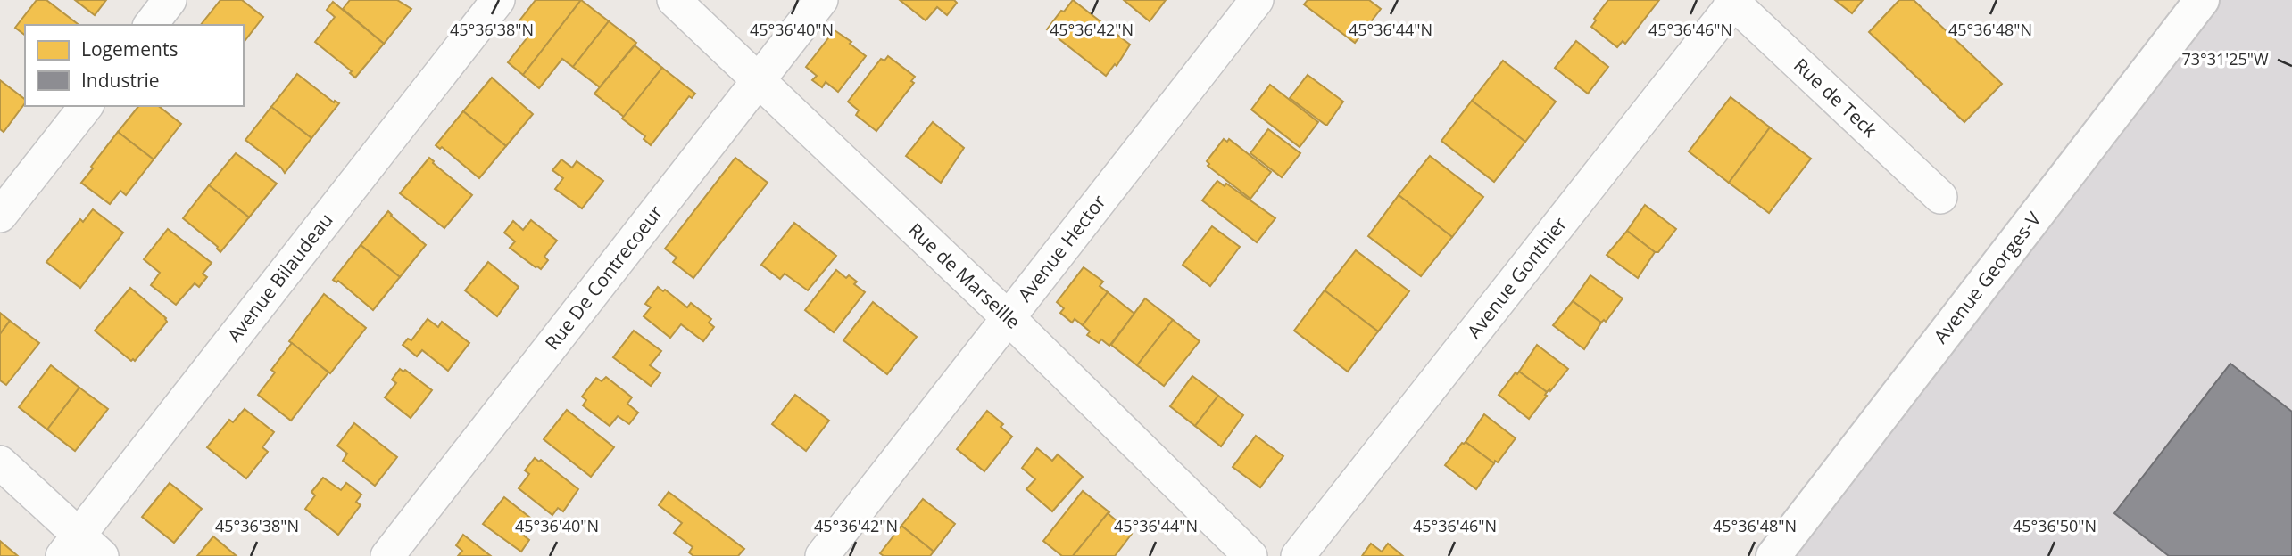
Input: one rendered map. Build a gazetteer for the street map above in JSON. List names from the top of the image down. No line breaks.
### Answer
{"streets":{"street":["Rue de Teck","Avenue Hector","Rue de Marseille","Avenue Bilaudeau","Rue De Contrecoeur","Avenue Gonthier","Avenue Georges-V"]},"crossings":[["Rue de Teck","Avenue Gonthier"],["Avenue Hector","Rue de Marseille"],["Rue de Marseille","Rue De Contrecoeur"]],"legend":["Logements","Industrie"],"coordinates":["45°36'38\"N","45°36'42\"N","45°36'40\"N","45°36'44\"N","45°36'46\"N","45°36'48\"N","73°31'25\"W","45°36'50\"N"]}
